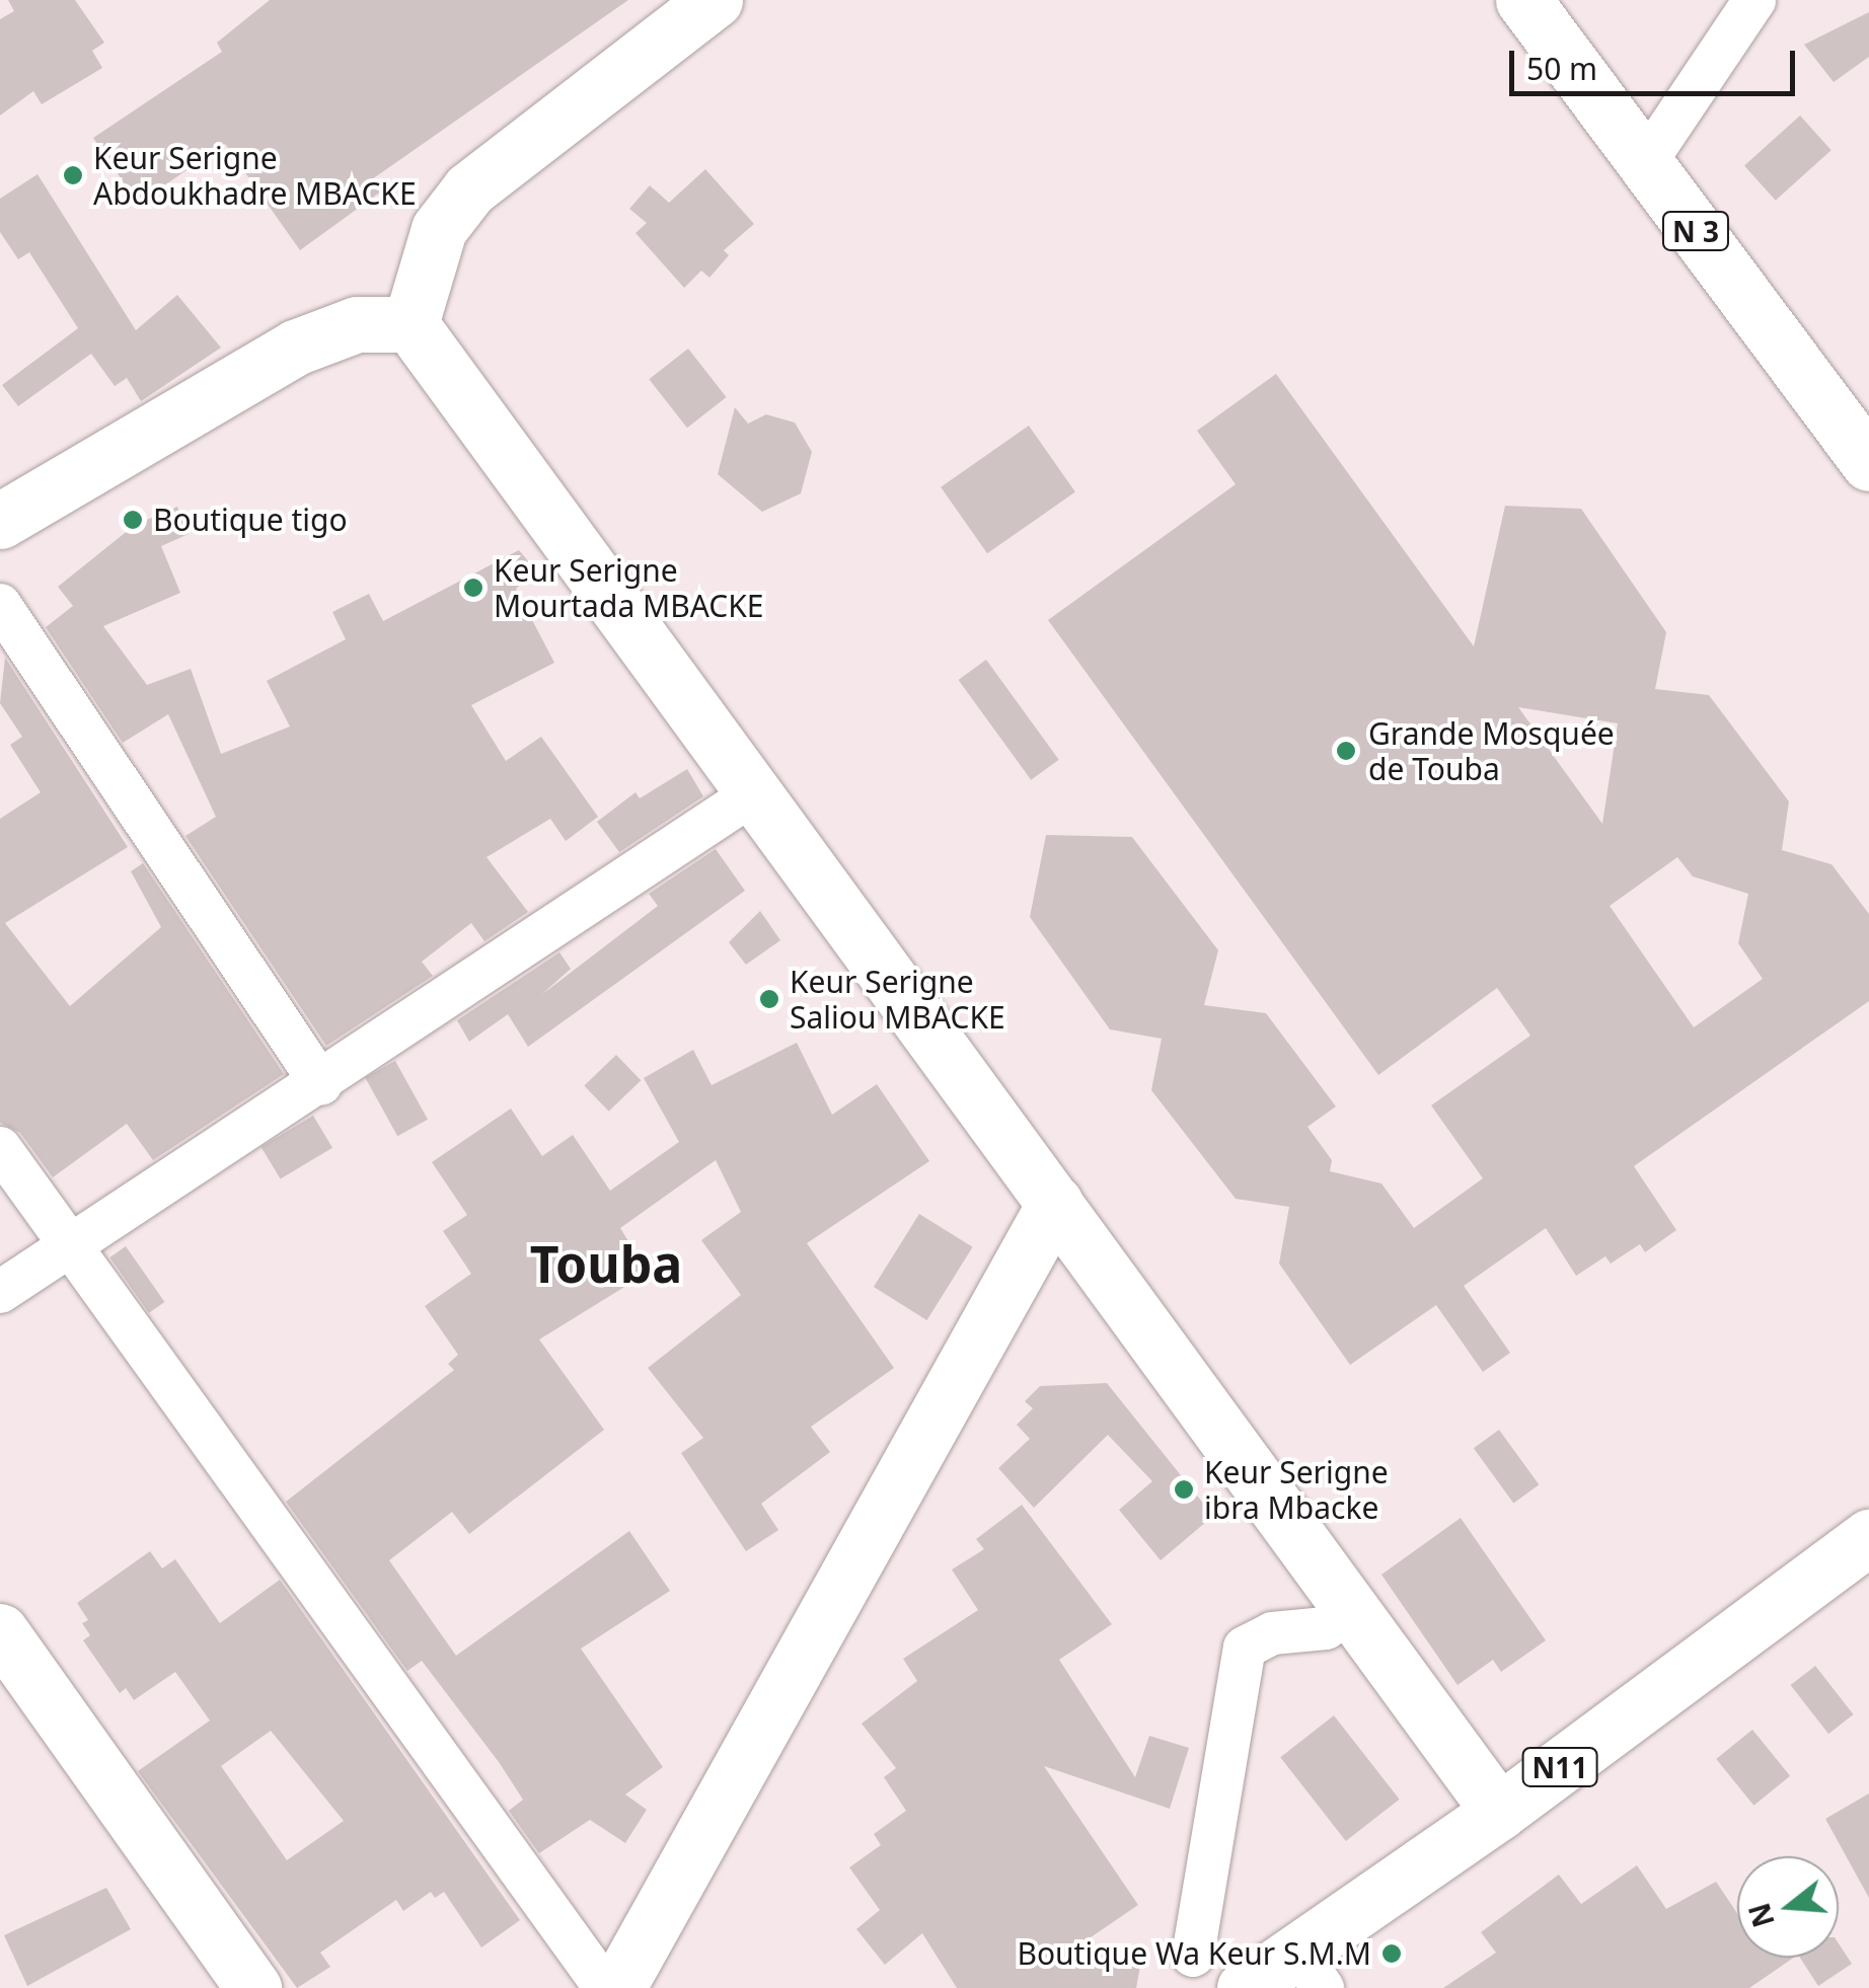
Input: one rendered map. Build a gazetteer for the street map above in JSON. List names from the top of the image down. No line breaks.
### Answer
{"streets":{"street":["N 3","N11"]},"districts":["Touba"],"places":["Keur Serigne Abdoukhadre MBACKE","Boutique tigo","Keur Serigne Mourtada MBACKE","Grande Mosquée de Touba","Keur Serigne Saliou MBACKE","Keur Serigne ibra Mbacke","Boutique Wa Keur S.M.M"],"scale_bar":"50 m","north":"left"}
